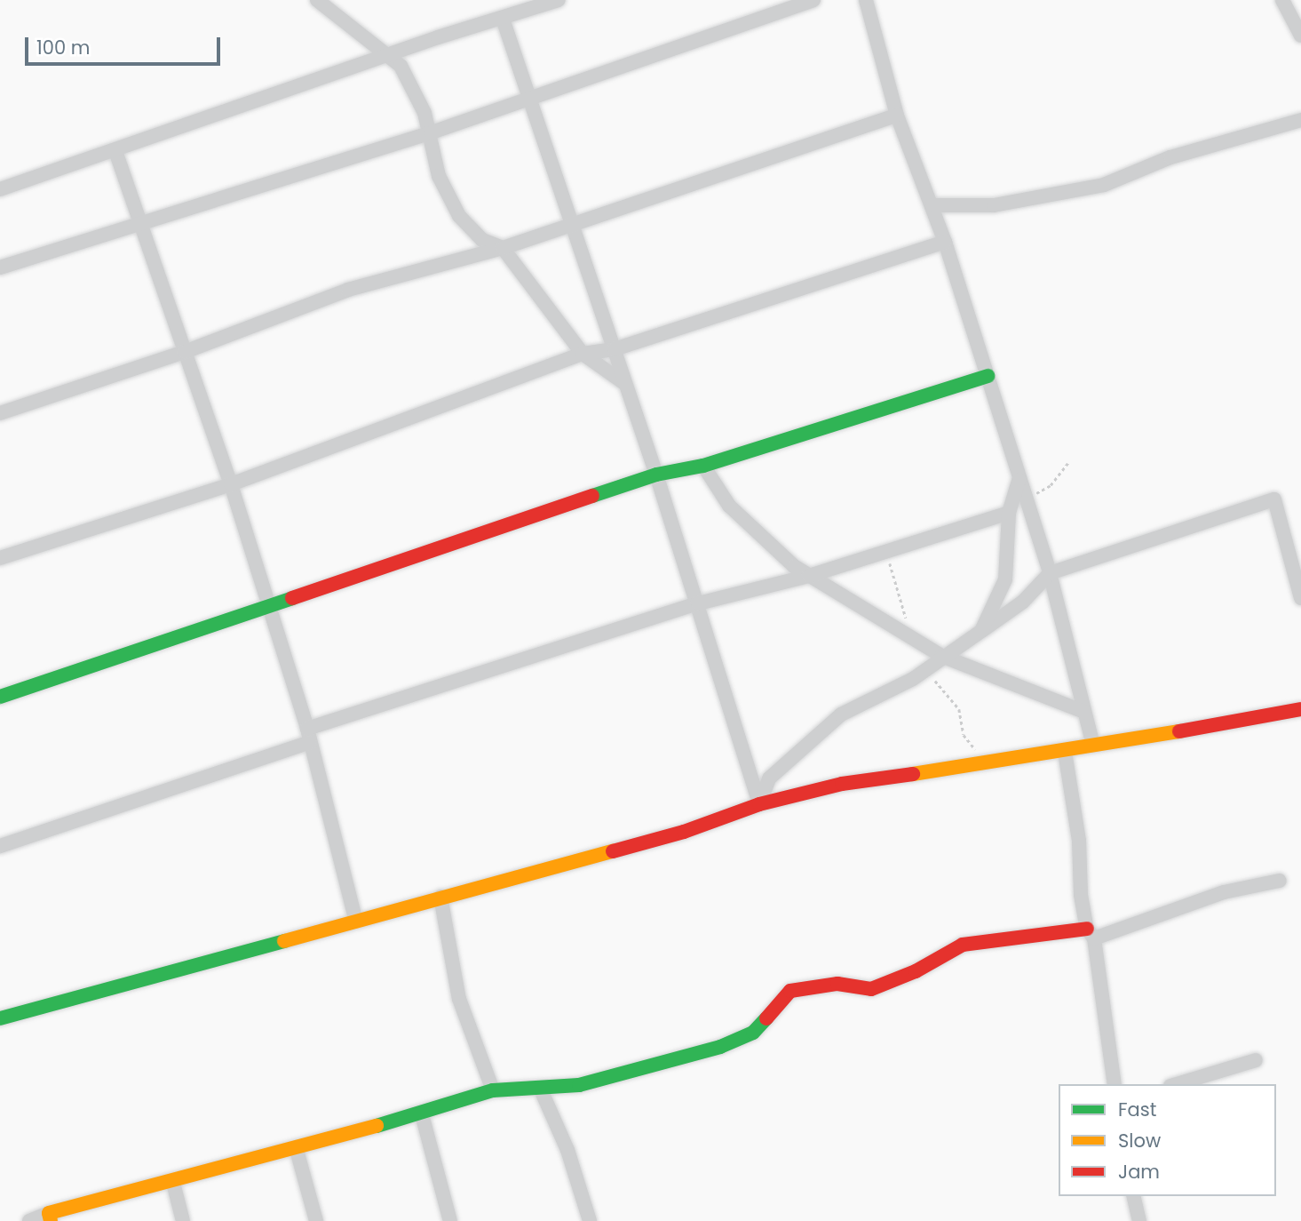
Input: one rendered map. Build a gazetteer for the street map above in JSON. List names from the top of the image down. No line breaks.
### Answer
{"legend":["Fast","Slow","Jam"],"scale_bar":"100 m"}
